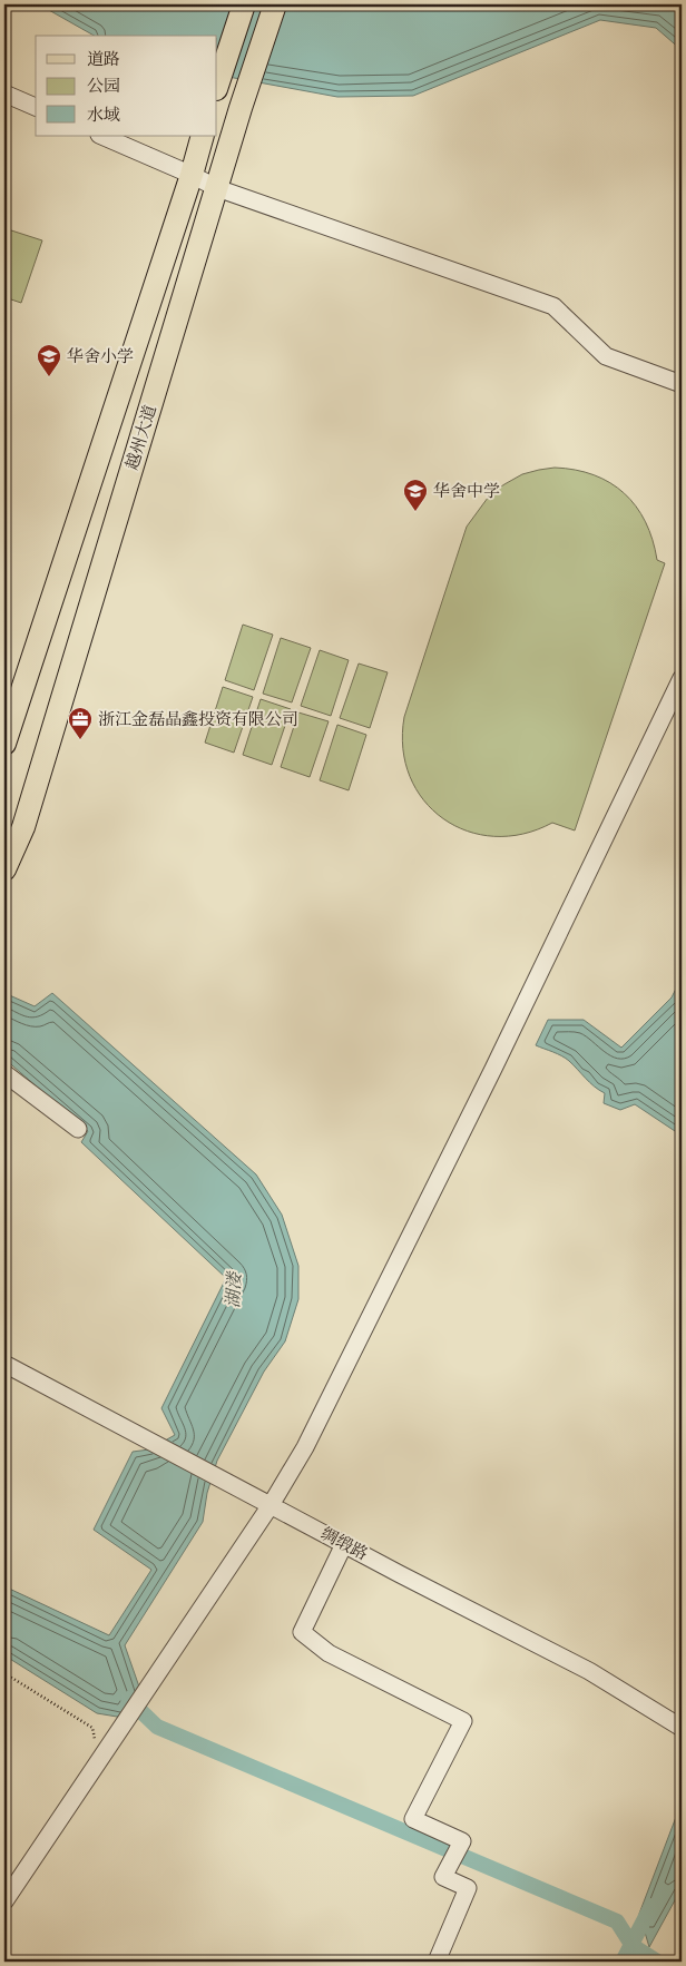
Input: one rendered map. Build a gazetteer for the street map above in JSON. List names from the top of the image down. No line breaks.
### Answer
{"streets":{"main road":["越州大道"],"street":["绸缎路"]},"water":["湖溇"],"places":{"school or university":["华舍小学","华舍中学"],"office":["浙江金磊晶鑫投资有限公司"]},"legend":["道路","公园","水域"]}
